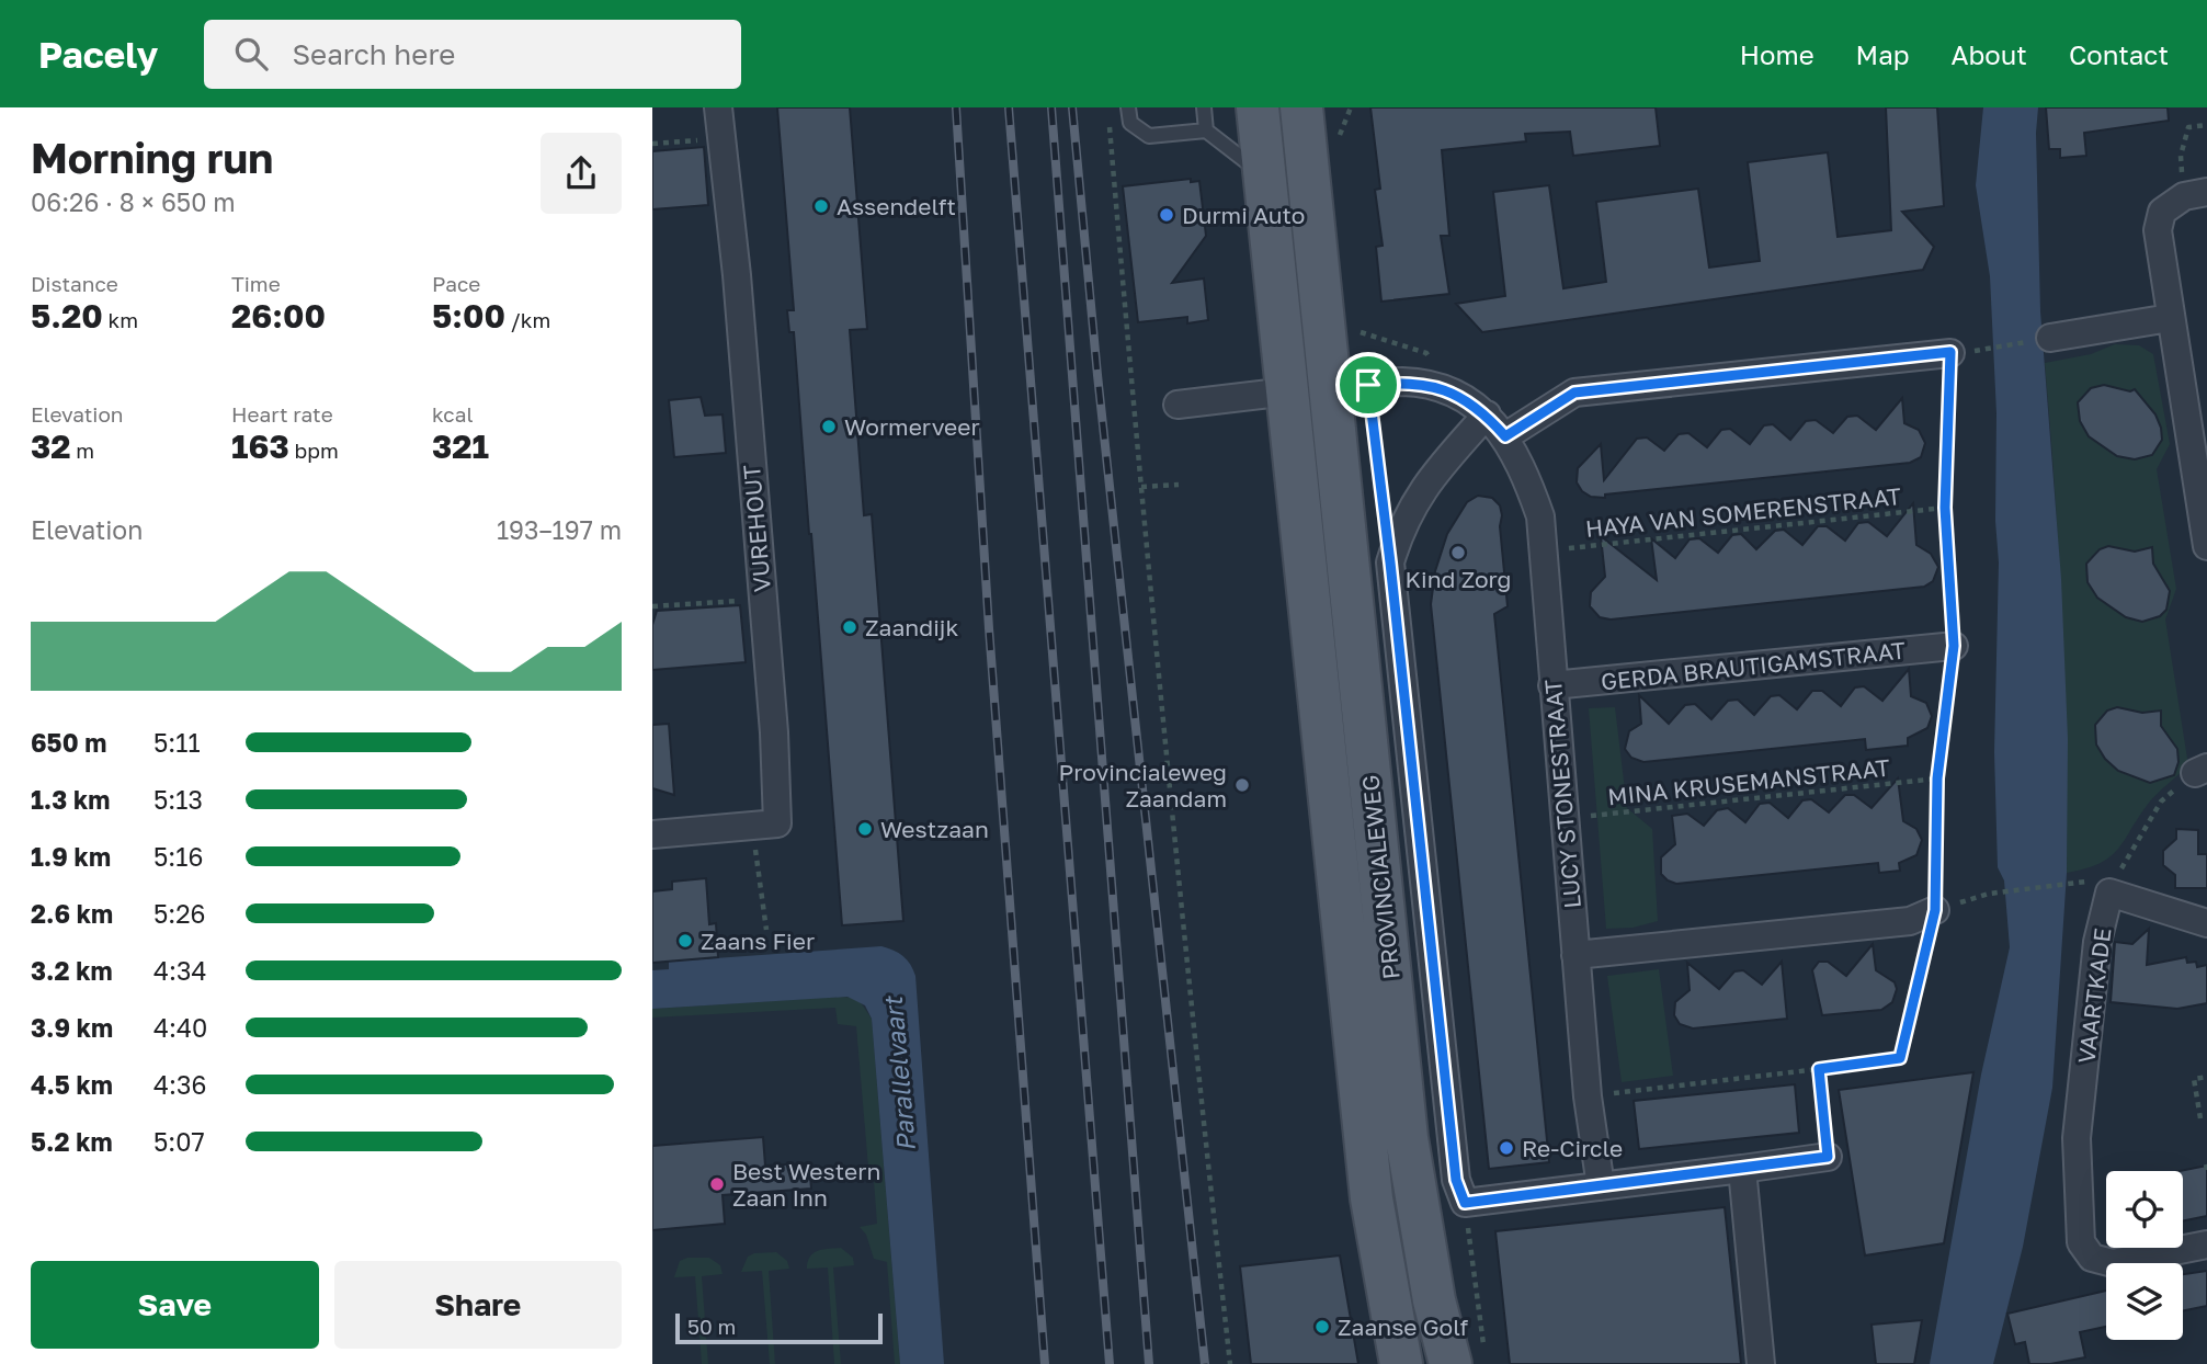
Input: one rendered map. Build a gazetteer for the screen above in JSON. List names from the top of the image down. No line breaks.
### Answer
{"streets":{"main road":["PROVINCIALEWEG"],"street":["VUREHOUT","GERDA BRAUTIGAMSTRAAT","LUCY STONESTRAAT","VAARTKADE"],"path":["HAYA VAN SOMERENSTRAAT","MINA KRUSEMANSTRAAT"]},"crossings":[["HAYA VAN SOMERENSTRAAT","LUCY STONESTRAAT"],["GERDA BRAUTIGAMSTRAAT","LUCY STONESTRAAT"],["MINA KRUSEMANSTRAAT","LUCY STONESTRAAT"],["LUCY STONESTRAAT","PROVINCIALEWEG"]],"water":["Parallelvaart"],"places":["Assendelft","Durmi Auto","Wormerveer","Kind Zorg","Zaandijk","Provincialeweg Zaandam","Westzaan","Zaans Fier","Re-Circle","Best Western Zaan Inn","Zaanse Golf"],"scale_bar":"50 m","page":{"header":"Pacely","search":"Search here","nav":["Home","Map","About","Contact"],"heading":["Morning run","06:26 · 8 × 650 m"],"stats":[["Distance","5.20 km"],["Time","26:00"],["Pace","5:00 /km"],["Elevation","32 m"],["Heart rate","163 bpm"],["kcal","321"]],"chart":["Elevation","193–197 m"],"list":[{"name":"650 m","note":"5:11"},{"name":"1.3 km","note":"5:13"},{"name":"1.9 km","note":"5:16"},{"name":"2.6 km","note":"5:26"},{"name":"3.2 km","note":"4:34"},{"name":"3.9 km","note":"4:40"},{"name":"4.5 km","note":"4:36"},{"name":"5.2 km","note":"5:07"}],"buttons":["Save","Share"],"scale":"50 m"}}
